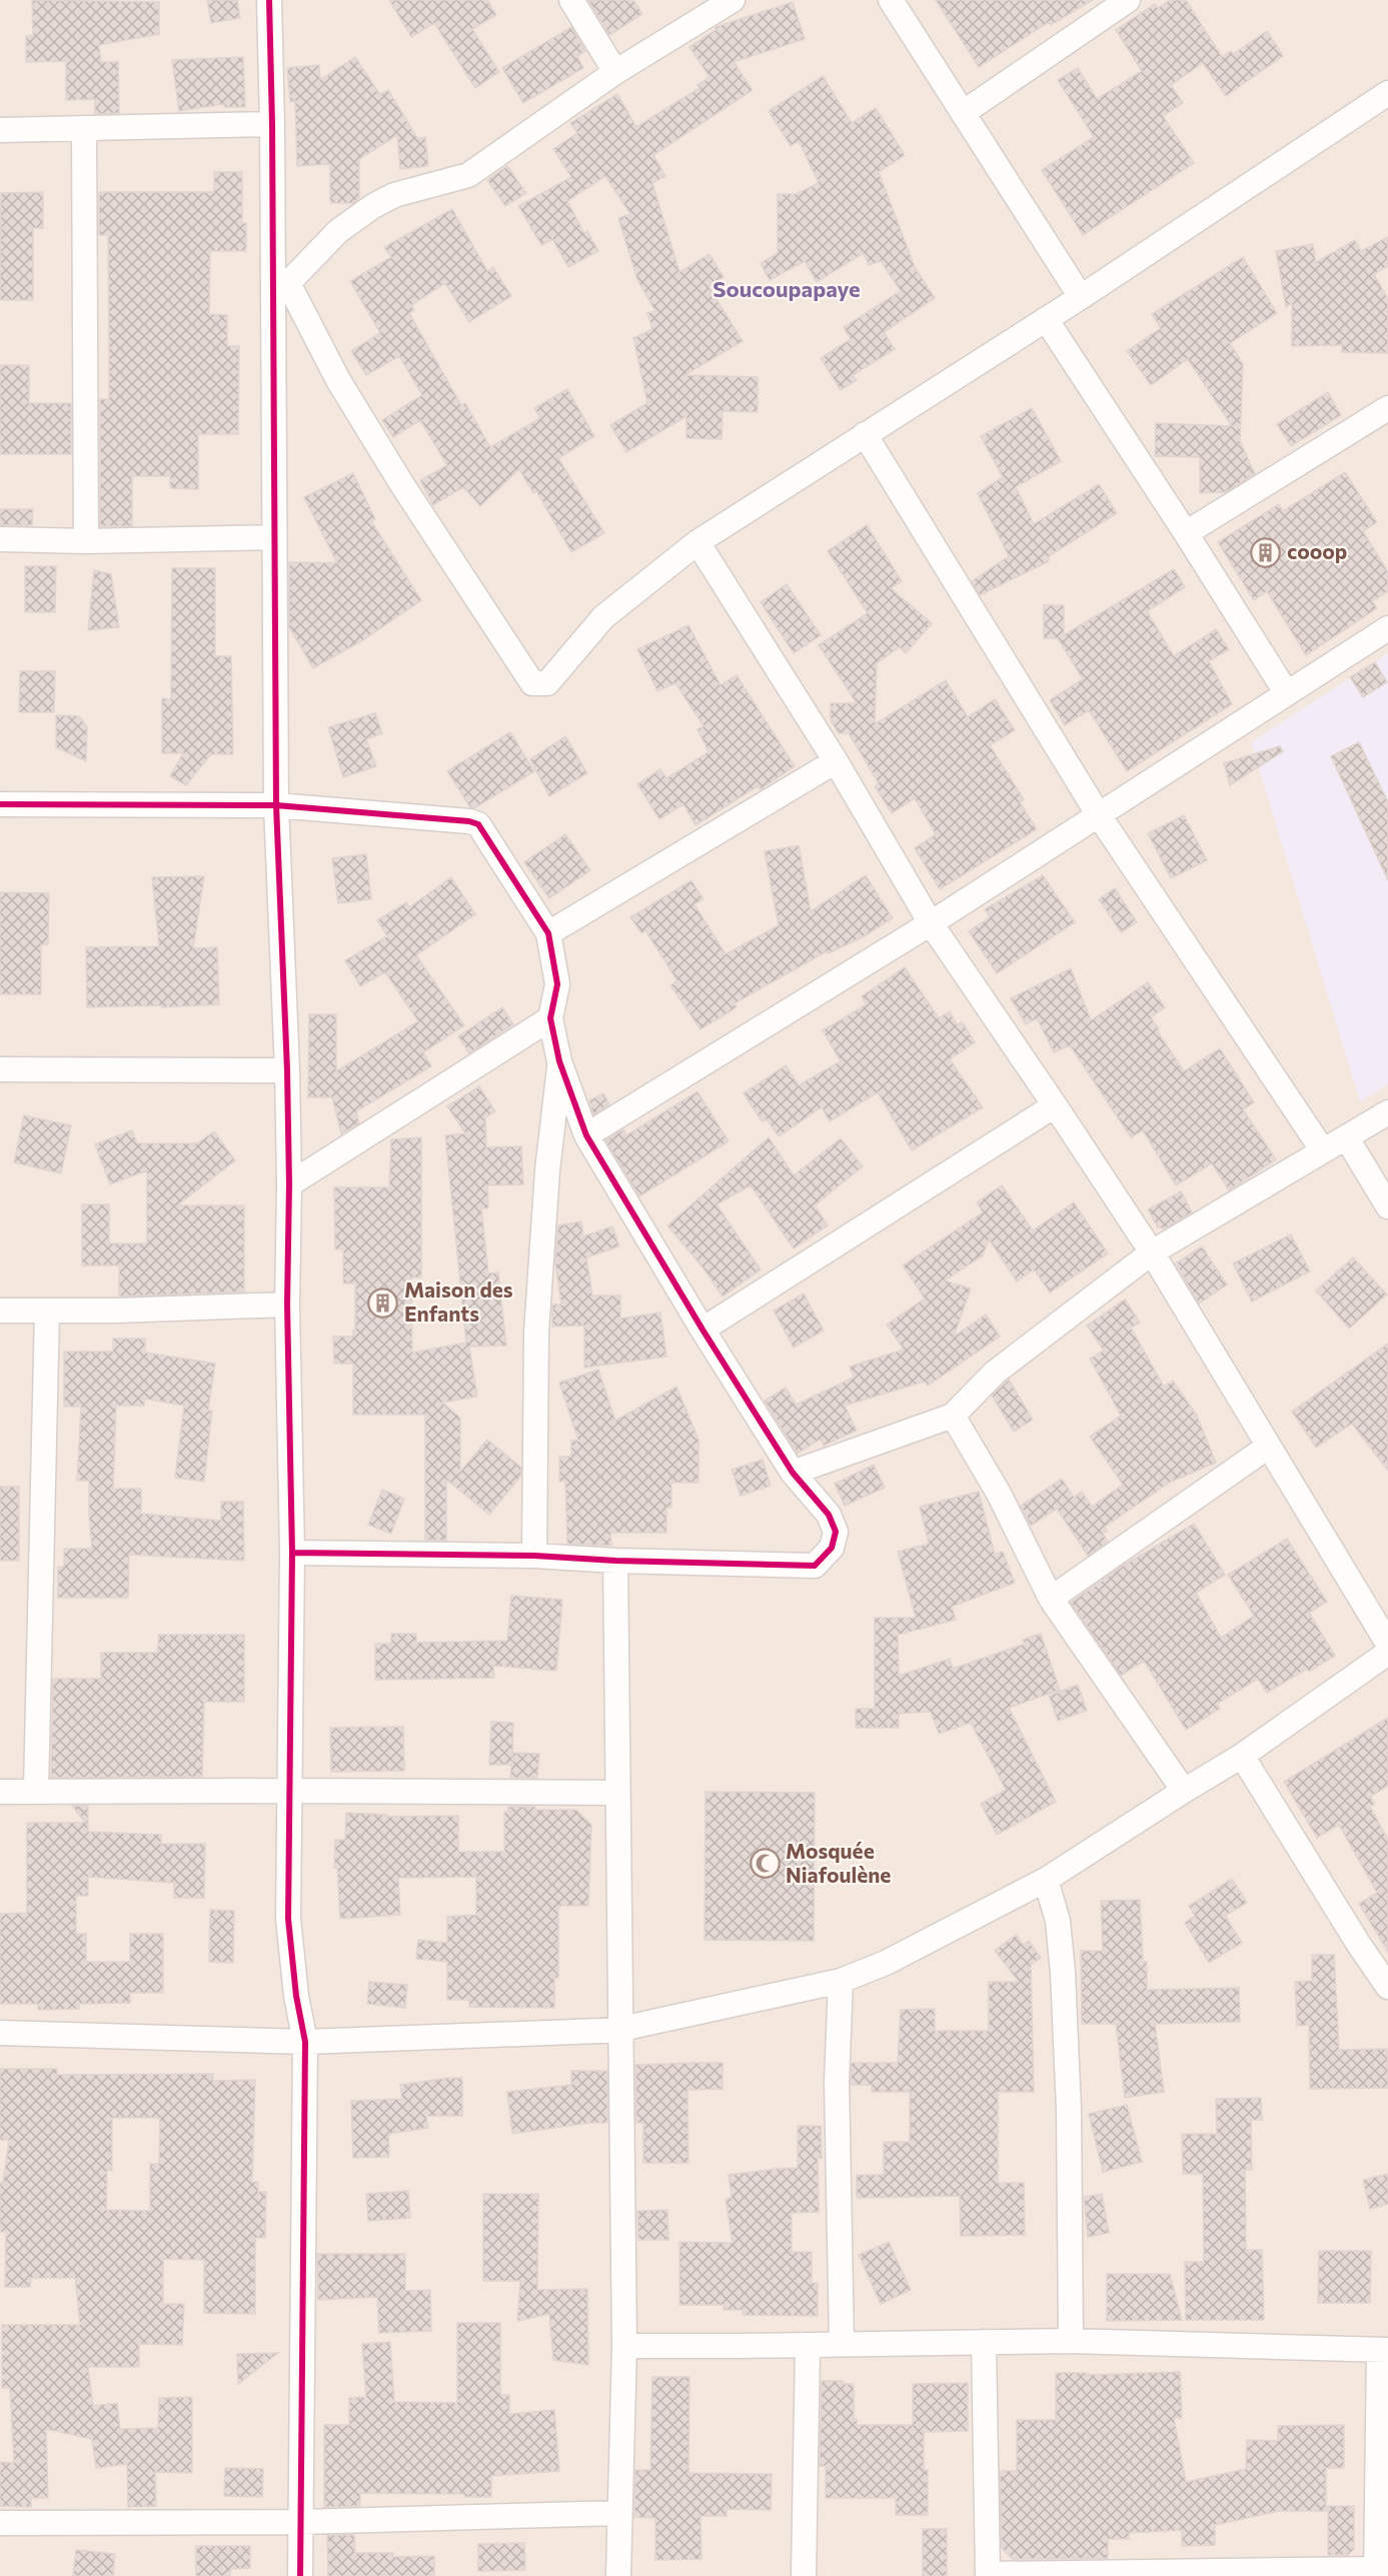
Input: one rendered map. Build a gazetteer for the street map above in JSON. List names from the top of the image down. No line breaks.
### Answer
{"districts":["Soucoupapaye"],"places":{"building":["cooop","Maison des Enfants"],"mosque":["Mosquée Niafoulène"]}}
